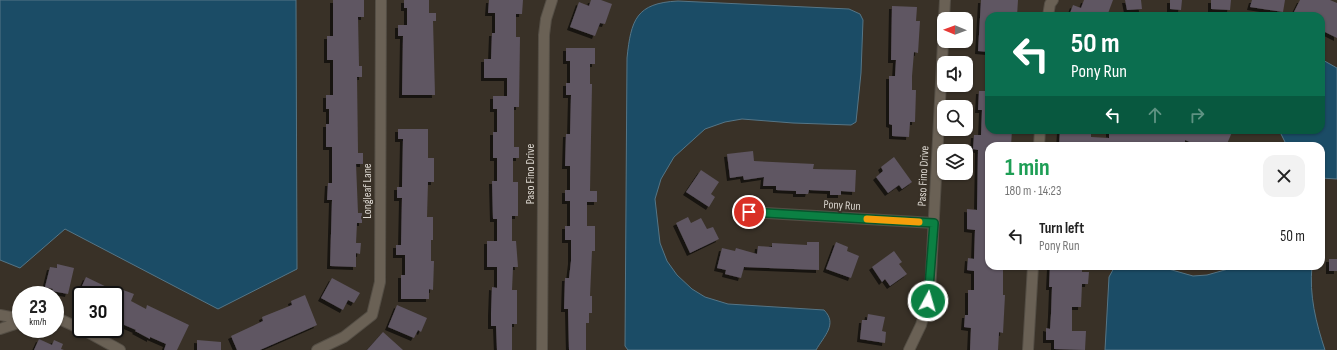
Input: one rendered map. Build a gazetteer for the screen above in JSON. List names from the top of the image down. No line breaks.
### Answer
{"streets":{"street":["Paso Fino Drive","Longleaf Lane","Pony Run"]},"crossings":[["Paso Fino Drive","Pony Run"]],"north":"left","page":{"turn":["50 m","Pony Run"],"heading":["1 min","180 m · 14:23"],"list":[{"name":"Turn left","note":"Pony Run","value":"50 m"}],"speed":"23 km/h","limit":"30"}}
